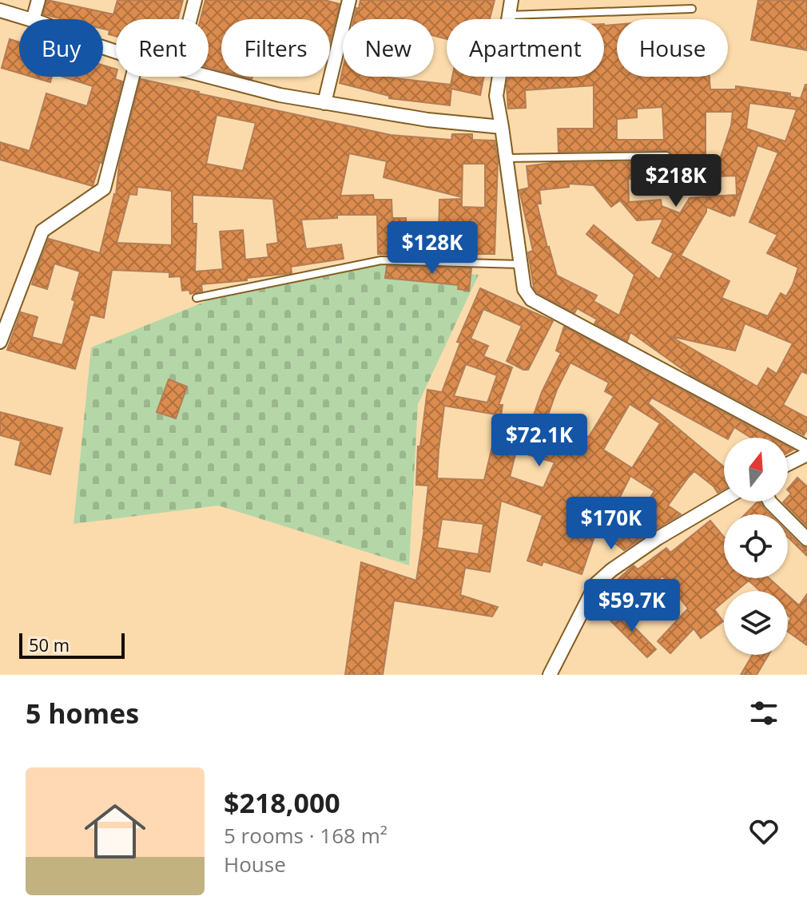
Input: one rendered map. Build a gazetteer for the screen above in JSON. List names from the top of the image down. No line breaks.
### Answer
{"scale_bar":"50 m","north":"top","page":{"chip":["Buy","Rent","Filters","New","Apartment","House"],"price":["$218K","$128K","$72.1K","$170K","$59.7K"],"scale":"50 m","heading":"5 homes","list":[{"name":"$218,000","note":"5 rooms · 168 m² · House"}]}}
